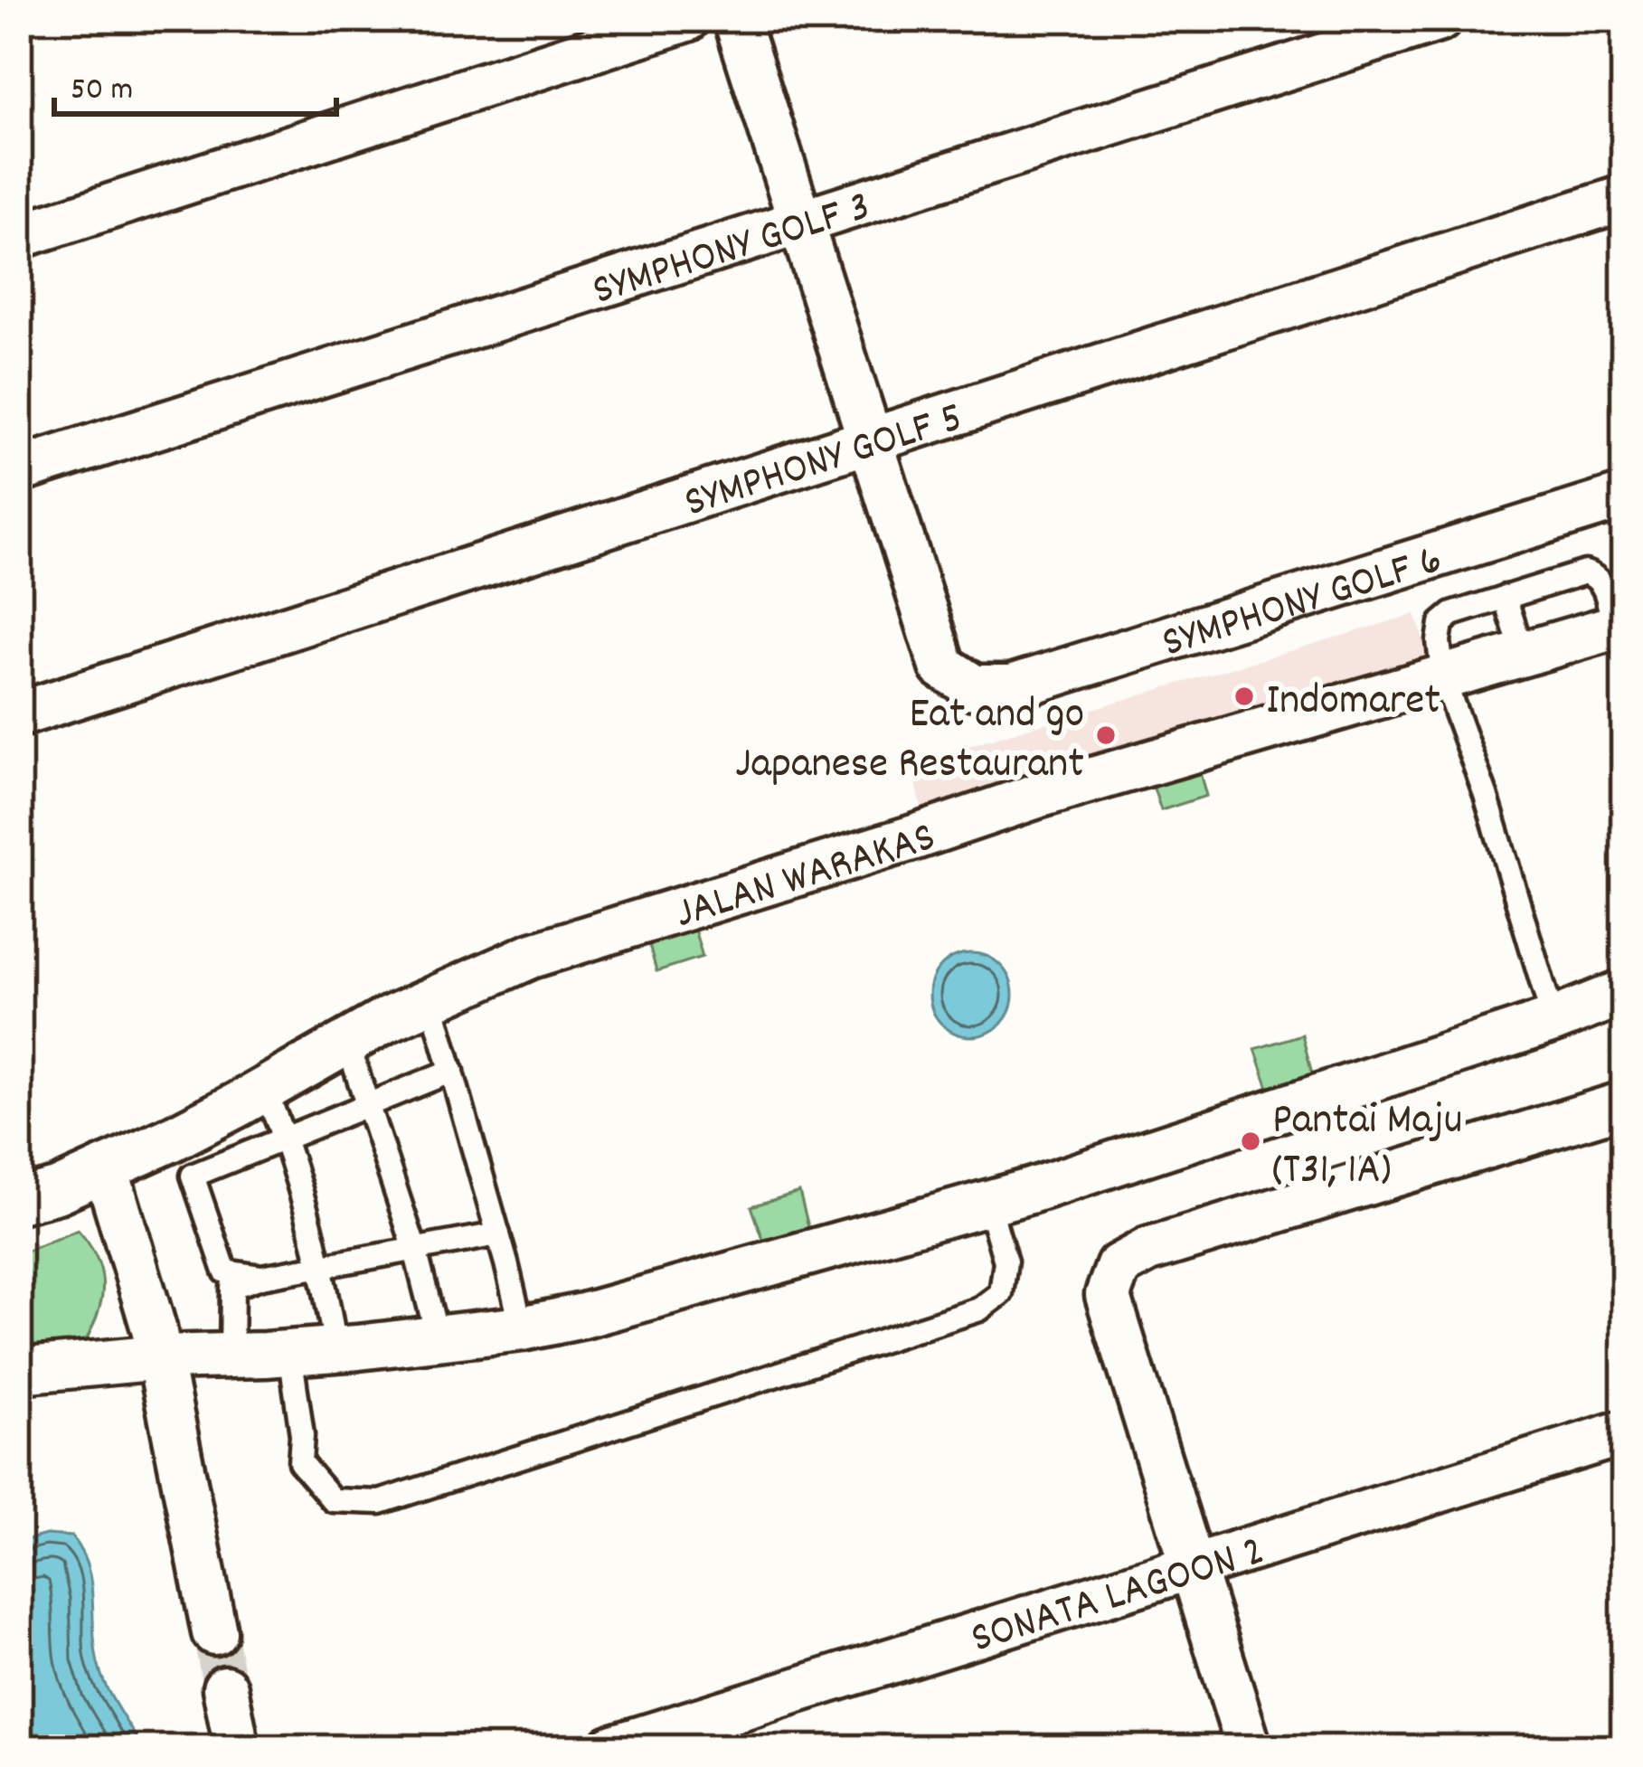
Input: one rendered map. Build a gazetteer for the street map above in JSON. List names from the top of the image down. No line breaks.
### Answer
{"streets":{"street":["SYMPHONY GOLF 3","SYMPHONY GOLF 5","SYMPHONY GOLF 6","JALAN WARAKAS","SONATA LAGOON 2"]},"crossings":[["SYMPHONY GOLF 5","SYMPHONY GOLF 6"]],"places":["Indomaret","Eat and go Japanese Restaurant","Pantai Maju (T31, 1A)"],"scale_bar":"50 m"}
